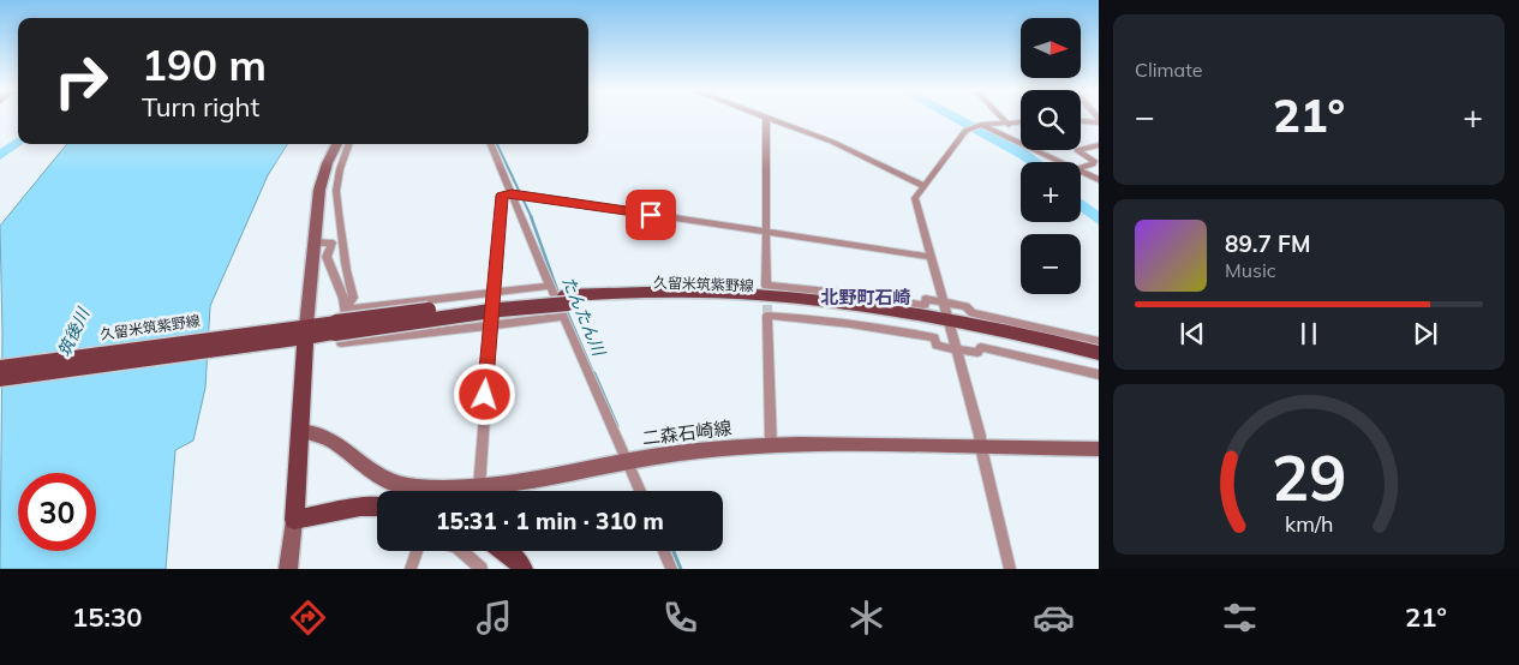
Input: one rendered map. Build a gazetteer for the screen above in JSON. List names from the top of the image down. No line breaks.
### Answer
{"streets":{"main road":["久留米筑紫野線","二森石崎線"]},"districts":["北野町石崎"],"water":["たんたん川","筑後川"],"north":"right","page":{"tile":"Climate","map_buttons":["+","−"],"turn":["190 m","Turn right"],"heat":["−","21°","+"],"song":["89.7 FM","Music"],"limit":"30","trip":"15:31 · 1 min · 310 m","tabs":["15:30","21°"],"gauge":["29","km/h"]}}
